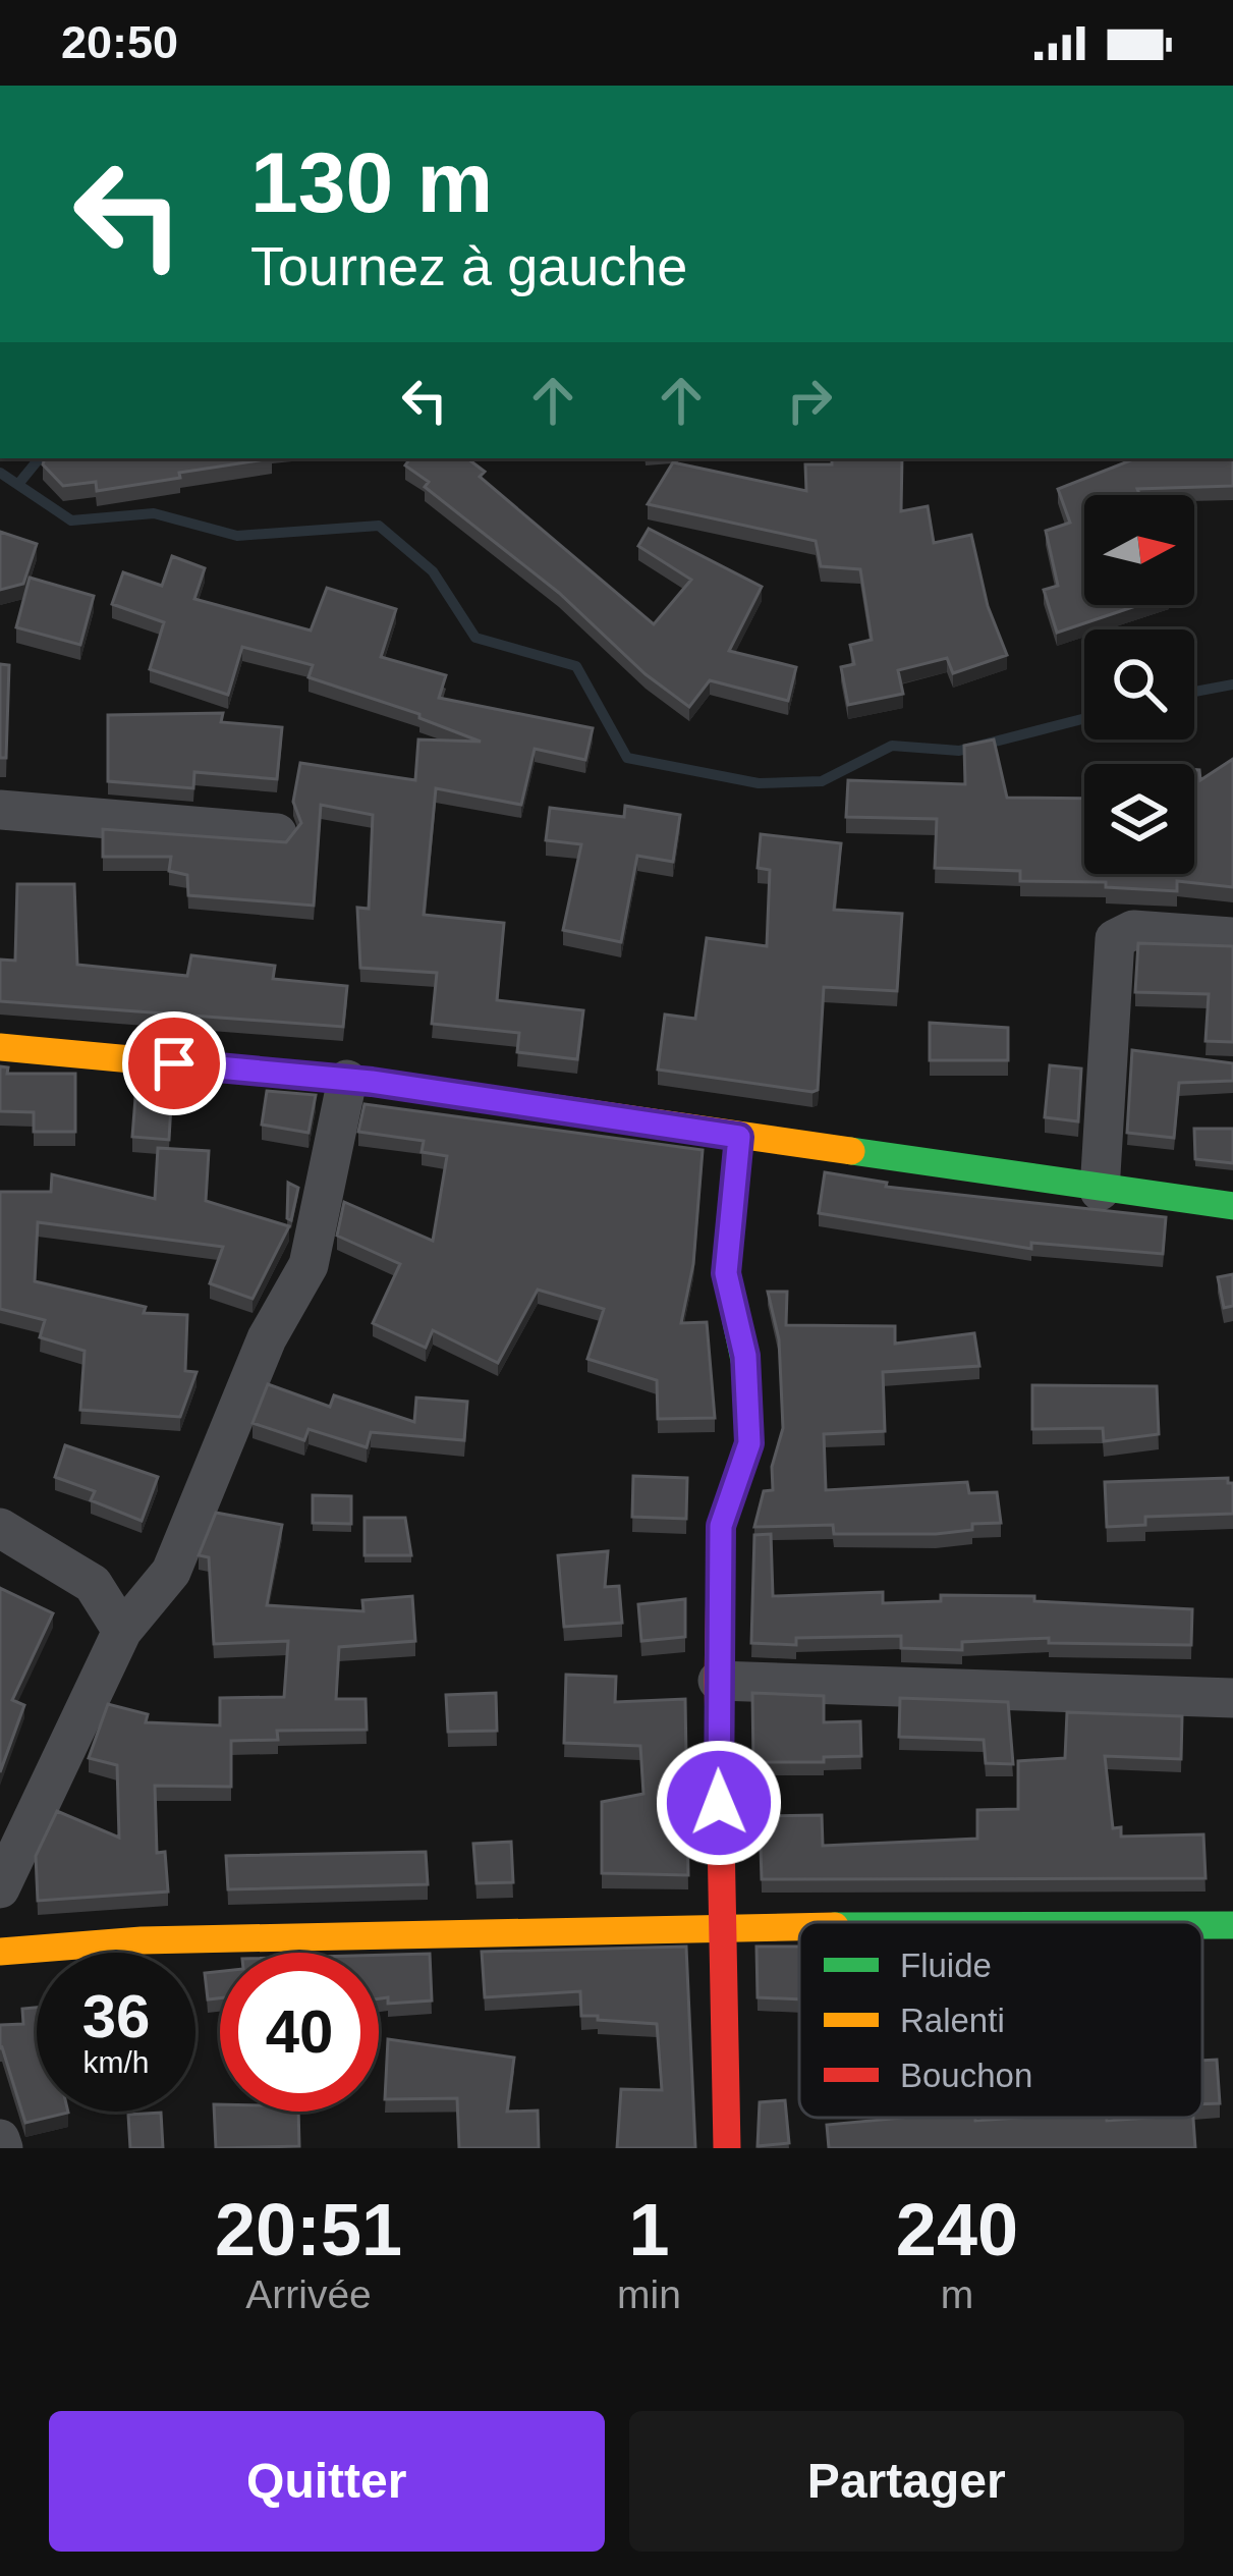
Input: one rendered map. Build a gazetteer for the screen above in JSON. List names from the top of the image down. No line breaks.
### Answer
{"legend":["Fluide","Ralenti","Bouchon"],"north":"right","page":{"status":"20:50","turn":["130 m","Tournez à gauche"],"speed":"36 km/h","limit":"40","eta":["20:51","Arrivée","1","min","240","m"],"buttons":["Quitter","Partager"]}}
